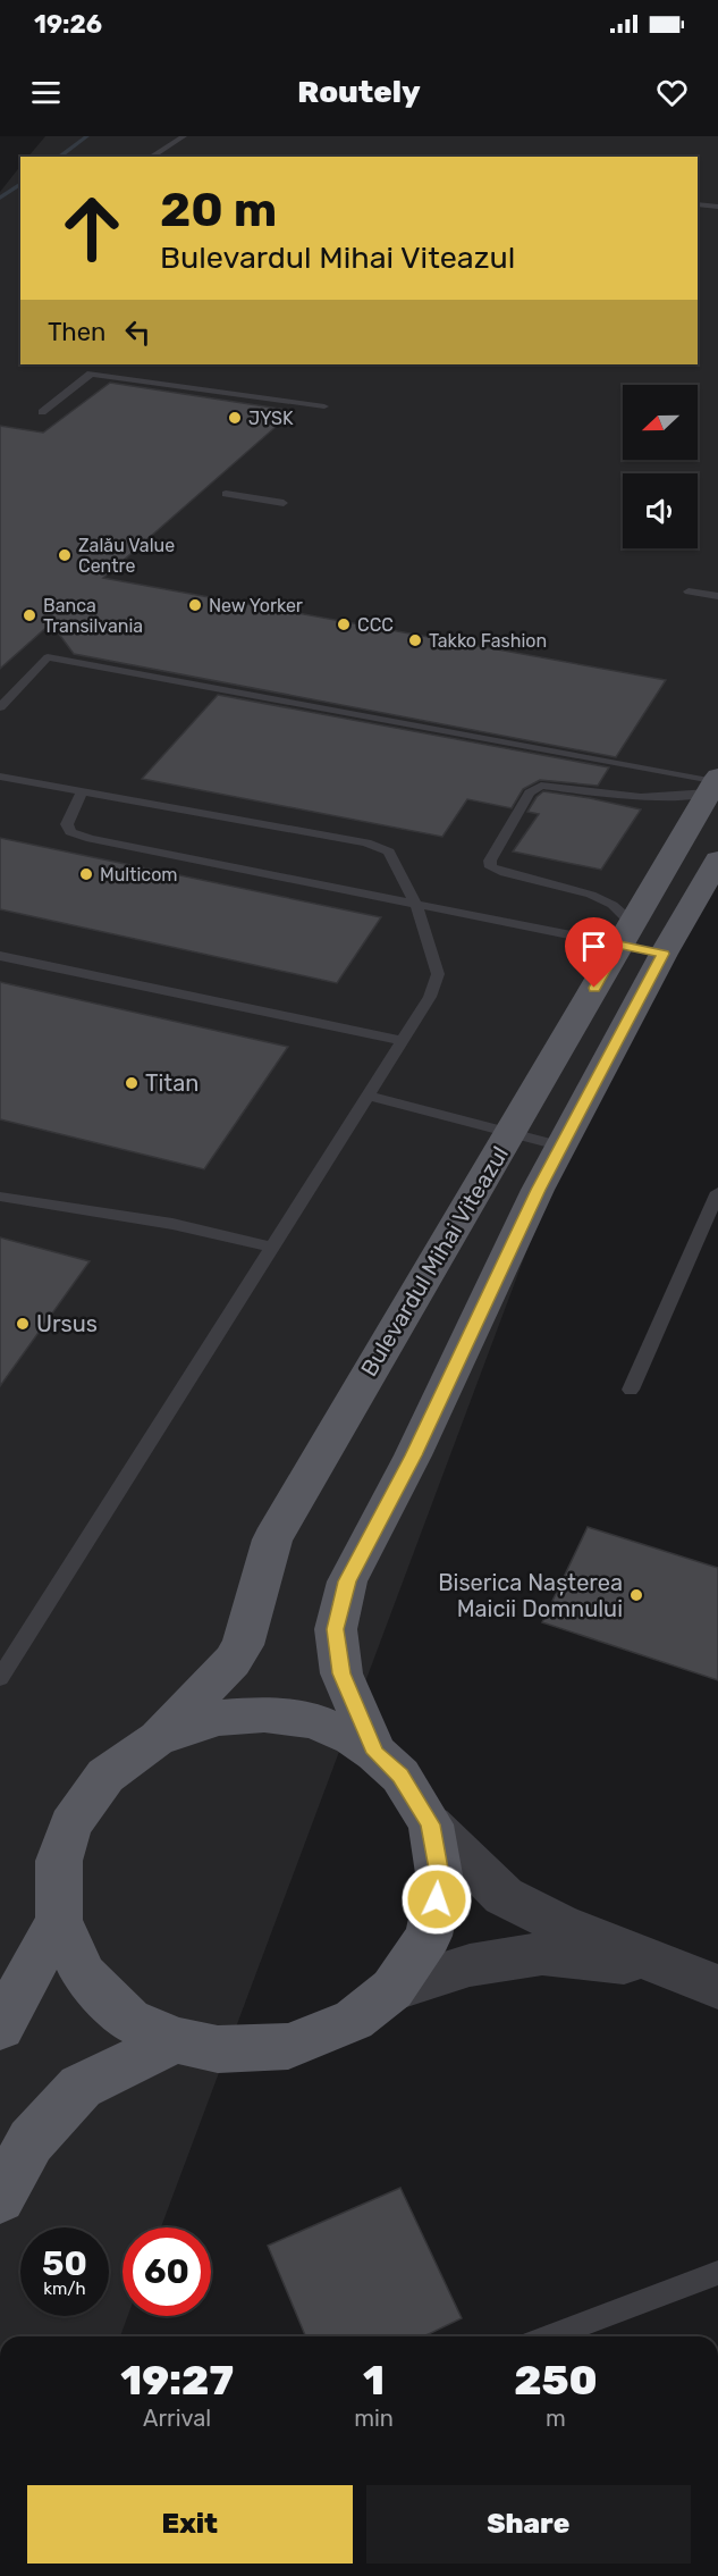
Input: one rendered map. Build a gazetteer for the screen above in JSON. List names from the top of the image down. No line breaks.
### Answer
{"streets":{"main road":["Bulevardul Mihai Viteazul"]},"places":["JYSK","Zalău Value Centre","New Yorker","Banca Transilvania","CCC","Takko Fashion","Multicom","Titan","Ursus","Biserica Nașterea Maicii Domnului"],"north":"left","page":{"status":"19:26","header":"Routely","turn":["20 m","Bulevardul Mihai Viteazul"],"then":"Then","speed":"50 km/h","limit":"60","eta":["19:27","Arrival","1","min","250","m"],"buttons":["Exit","Share"]}}
